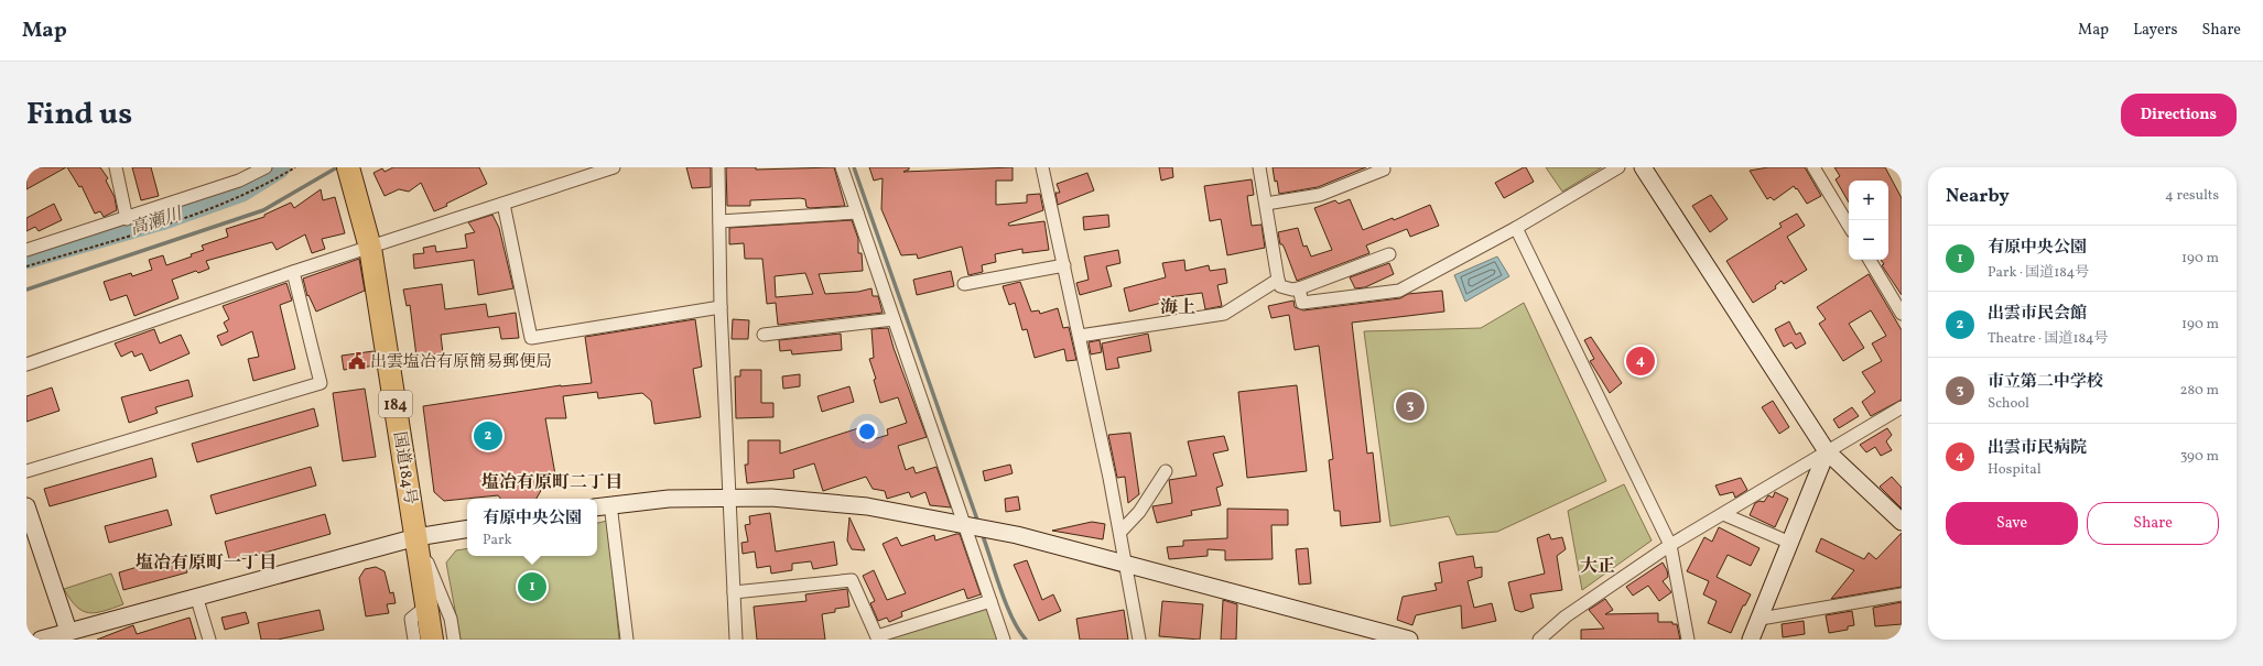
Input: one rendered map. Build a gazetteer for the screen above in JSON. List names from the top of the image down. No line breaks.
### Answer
{"streets":{"highway":["184","国道184号"]},"districts":["海上","塩冶有原町二丁目","塩冶有原町一丁目","大正"],"water":["高瀬川"],"places":{"public building":["出雲塩冶有原簡易郵便局"]},"page":{"header":"Map","nav":["Map","Layers","Share"],"title":"Find us","buttons":["Directions",["Save","Share"]],"heading":["Nearby","4 results"],"map_buttons":["+","−"],"list":[{"mark":"1","name":"有原中央公園","note":"Park · 国道184号","value":"190 m"},{"mark":"2","name":"出雲市民会館","note":"Theatre · 国道184号","value":"190 m"},{"mark":"3","name":"市立第二中学校","note":"School","value":"280 m"},{"mark":"4","name":"出雲市民病院","note":"Hospital","value":"390 m"}],"pins":["4","3","2","1"],"popup":["有原中央公園","Park"]}}
